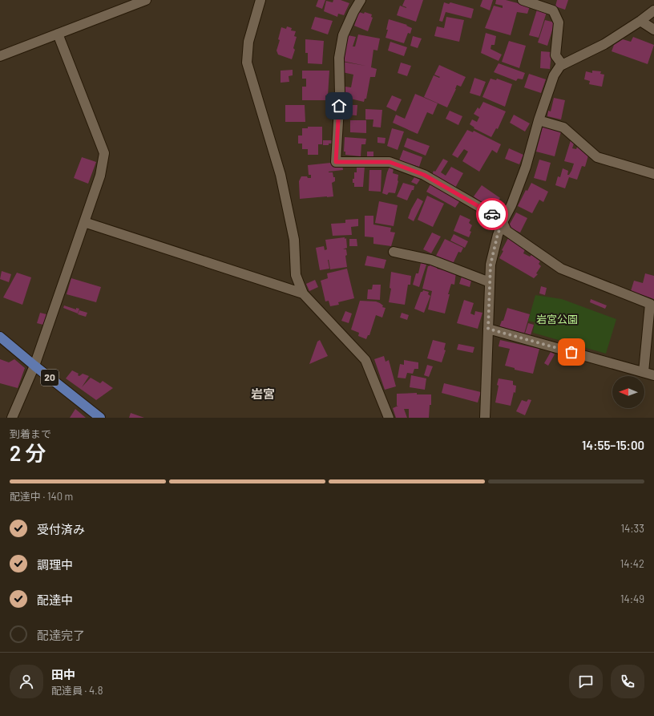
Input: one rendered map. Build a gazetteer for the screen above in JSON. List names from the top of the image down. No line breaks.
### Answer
{"streets":{"main road":["20"]},"districts":["岩宮"],"parks":["岩宮公園"],"north":"left","page":{"heading":["2 分","到着まで","14:55–15:00"],"panel":["田中","配達員 · 4.8"],"bar":"配達中 · 140 m","list":[["受付済み","14:33"],["調理中","14:42"],["配達中","14:49"],"配達完了"]}}
